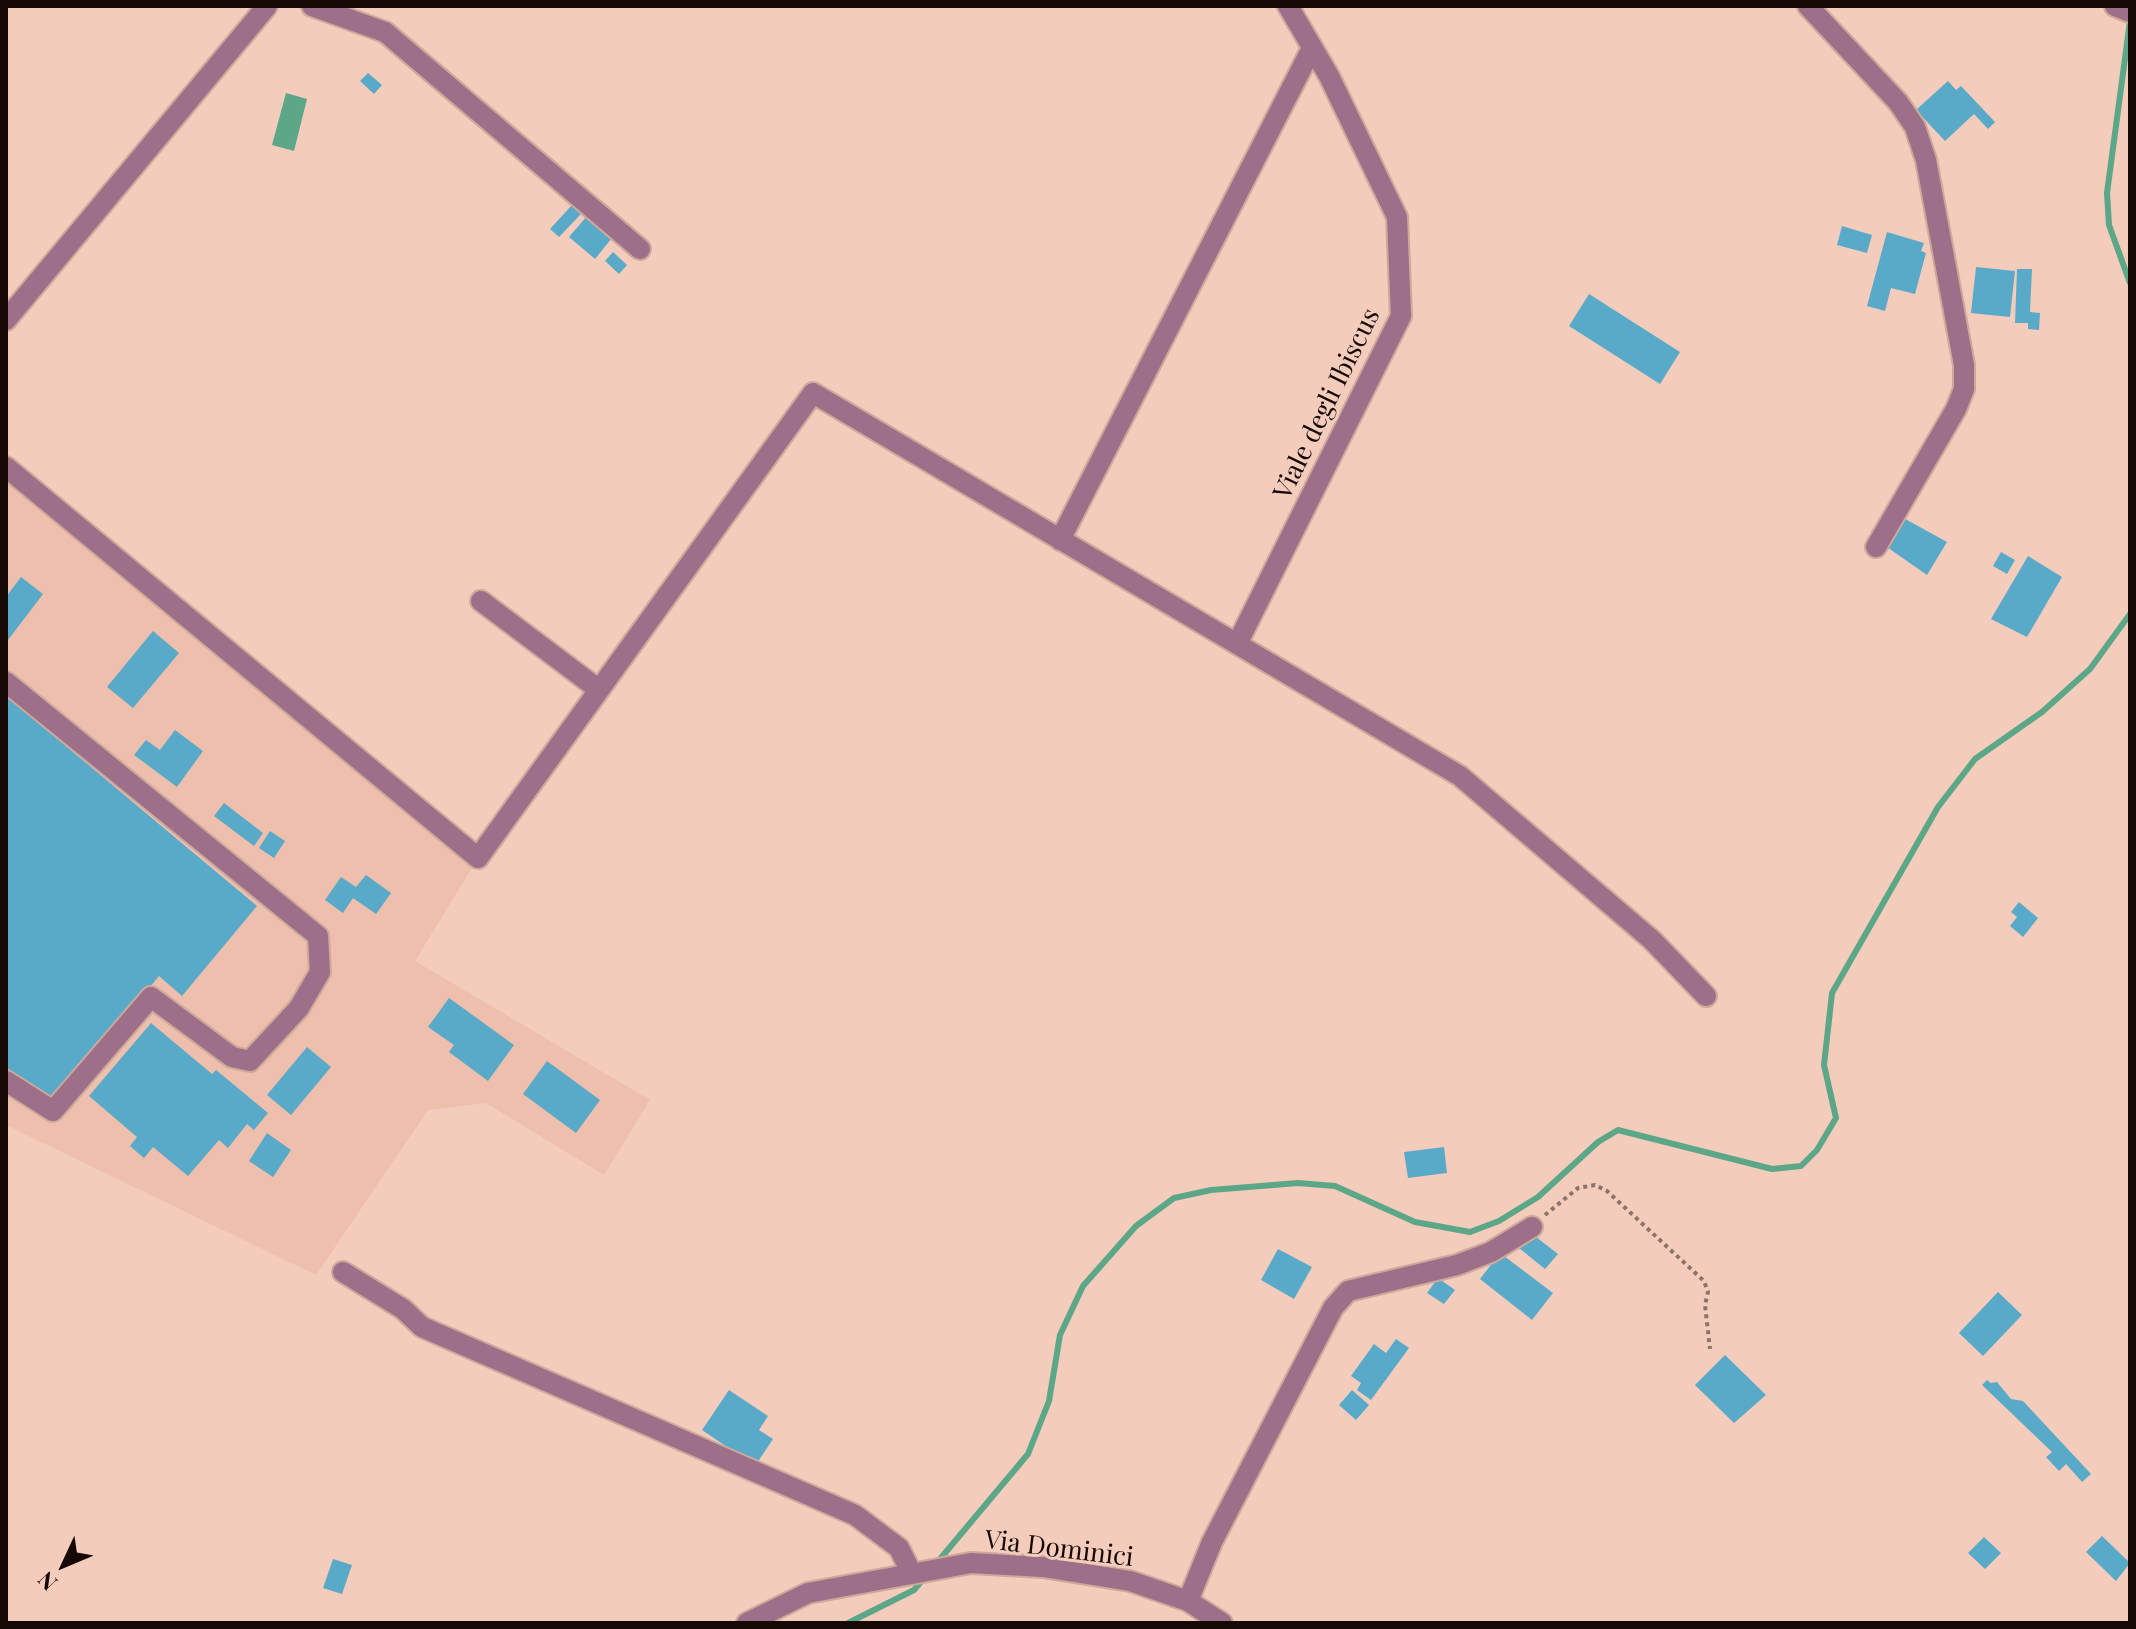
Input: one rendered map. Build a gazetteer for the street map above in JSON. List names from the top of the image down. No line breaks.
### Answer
{"streets":{"street":["Viale degli Ibiscus","Via Dominici"]},"north":"bottom left"}
